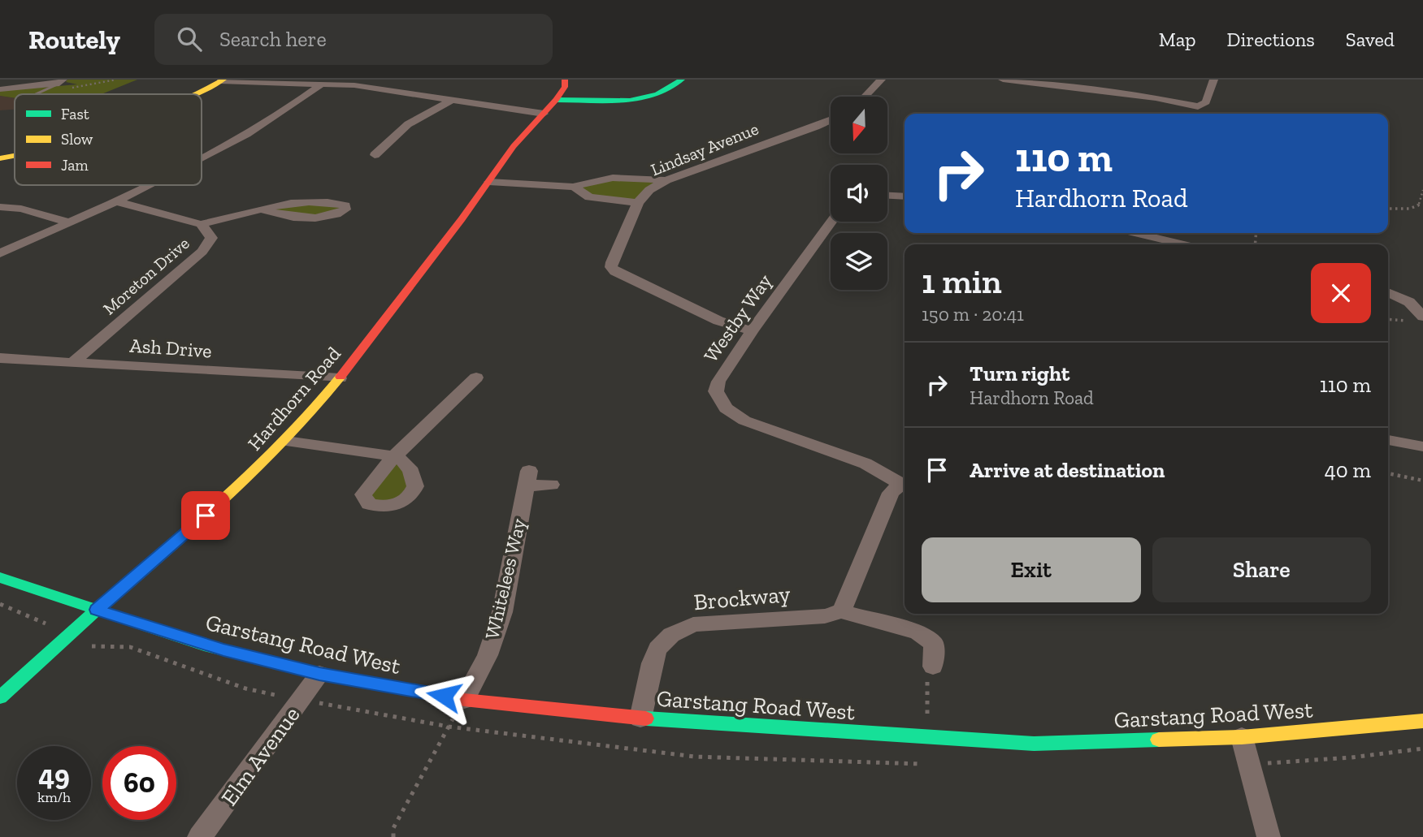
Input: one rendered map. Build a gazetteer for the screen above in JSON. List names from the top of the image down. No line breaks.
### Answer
{"streets":{"street":["Lindsay Avenue","Moreton Drive","Westby Way","Ash Drive","Hardhorn Road","Whitelees Way","Brockway","Garstang Road West","Elm Avenue"]},"crossings":[["Lindsay Avenue","Westby Way"],["Moreton Drive","Ash Drive"],["Ash Drive","Hardhorn Road"],["Hardhorn Road","Garstang Road West"],["Whitelees Way","Garstang Road West"],["Brockway","Garstang Road West"],["Garstang Road West","Elm Avenue"]],"legend":["Fast","Slow","Jam"],"north":"bottom","page":{"header":"Routely","search":"Search here","nav":["Map","Directions","Saved"],"turn":["110 m","Hardhorn Road"],"heading":["1 min","150 m · 20:41"],"list":[{"name":"Turn right","note":"Hardhorn Road","value":"110 m"},{"name":"Arrive at destination","value":"40 m"}],"buttons":["Exit","Share"],"speed":"49 km/h","limit":"60"}}
